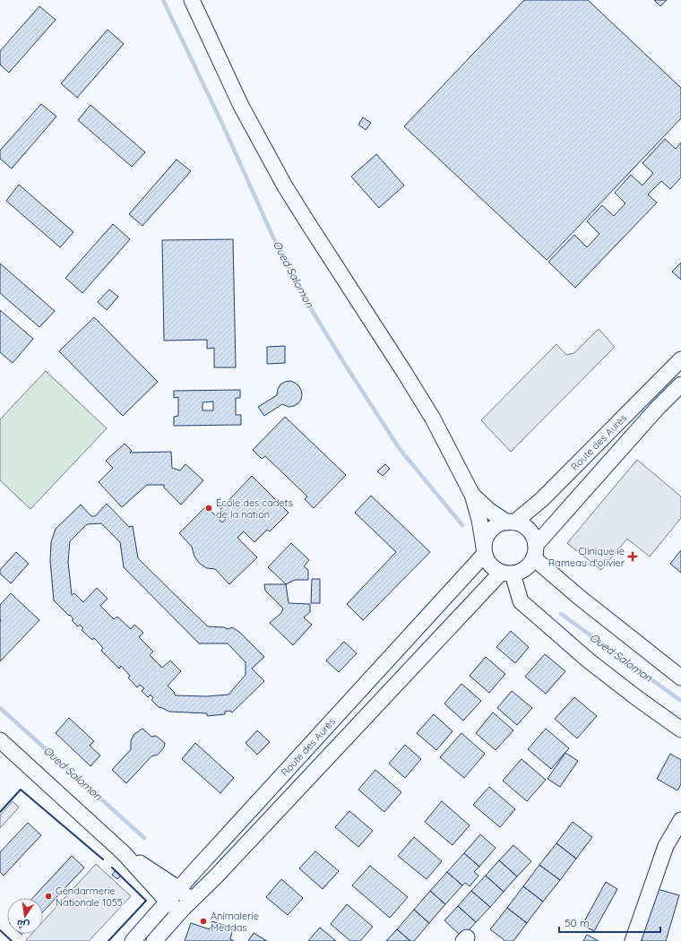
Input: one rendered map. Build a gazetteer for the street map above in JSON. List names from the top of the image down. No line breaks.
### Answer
{"streets":{"street":["Route des Aurès"]},"water":["Oued Salomon"],"places":{"other":["École des cadets de la nation","Gendarmerie Nationale 1055","Animalerie Meddas"],"health":["Clinique le Rameau d'olivier"]},"scale_bar":"50 m","north":"bottom"}
